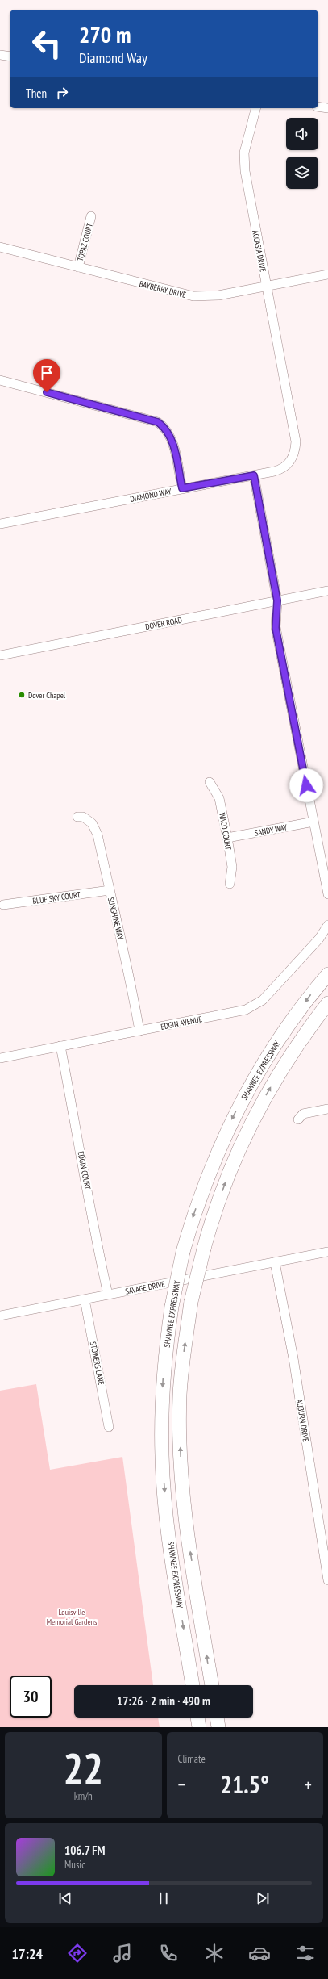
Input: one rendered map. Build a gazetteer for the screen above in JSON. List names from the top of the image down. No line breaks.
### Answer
{"streets":{"highway":["SHAWNEE EXPRESSWAY"],"street":["TOPAZ COURT","ACCASIA DRIVE","BAYBERRY DRIVE","DIAMOND WAY","DOVER ROAD","SANDY WAY","WACO COURT","BLUE SKY COURT","SUNSHINE WAY","EDGIN AVENUE","EDGIN COURT","SAVAGE DRIVE","STOWERS LANE","AUBURN DRIVE"]},"crossings":[["TOPAZ COURT","BAYBERRY DRIVE"],["ACCASIA DRIVE","BAYBERRY DRIVE"],["ACCASIA DRIVE","DIAMOND WAY"],["SANDY WAY","WACO COURT"],["BLUE SKY COURT","SUNSHINE WAY"],["SUNSHINE WAY","EDGIN AVENUE"],["EDGIN AVENUE","EDGIN COURT"],["EDGIN COURT","SAVAGE DRIVE"],["SAVAGE DRIVE","STOWERS LANE"],["SAVAGE DRIVE","AUBURN DRIVE"]],"parks":["Louisville Memorial Gardens"],"places":["Dover Chapel"],"page":{"turn":["270 m","Diamond Way"],"then":"Then","limit":"30","trip":"17:26 · 2 min · 490 m","tile":[["22","km/h"],"Climate"],"heat":["−","21.5°","+"],"song":["106.7 FM","Music"],"tabs":"17:24"}}
